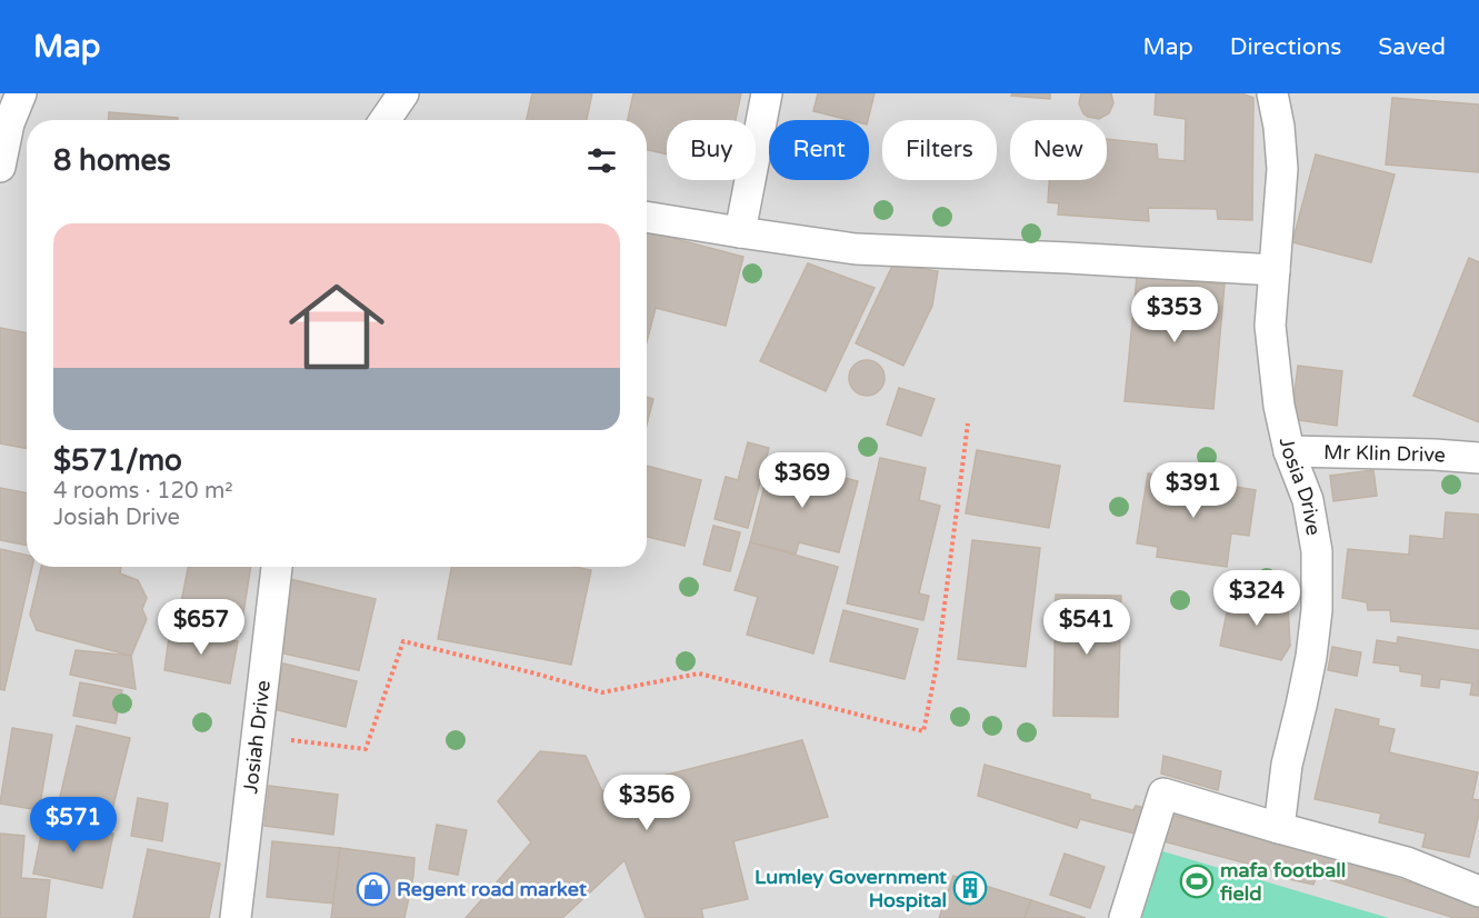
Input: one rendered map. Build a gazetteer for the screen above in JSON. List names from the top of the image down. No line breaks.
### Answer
{"streets":{"street":["Mr Klin Drive","Josia Drive","Josiah Drive"]},"crossings":[["Mr Klin Drive","Josia Drive"]],"places":{"sports":["mafa football field"],"building":["Lumley Government Hospital"],"shop":["Regent road market"]},"page":{"header":"Map","nav":["Map","Directions","Saved"],"chip":["Buy","Rent","Filters","New"],"heading":"8 homes","list":[{"name":"$571/mo","note":"4 rooms · 120 m² · Josiah Drive"}],"price":["$353","$369","$391","$324","$657","$541","$356","$571"]}}
